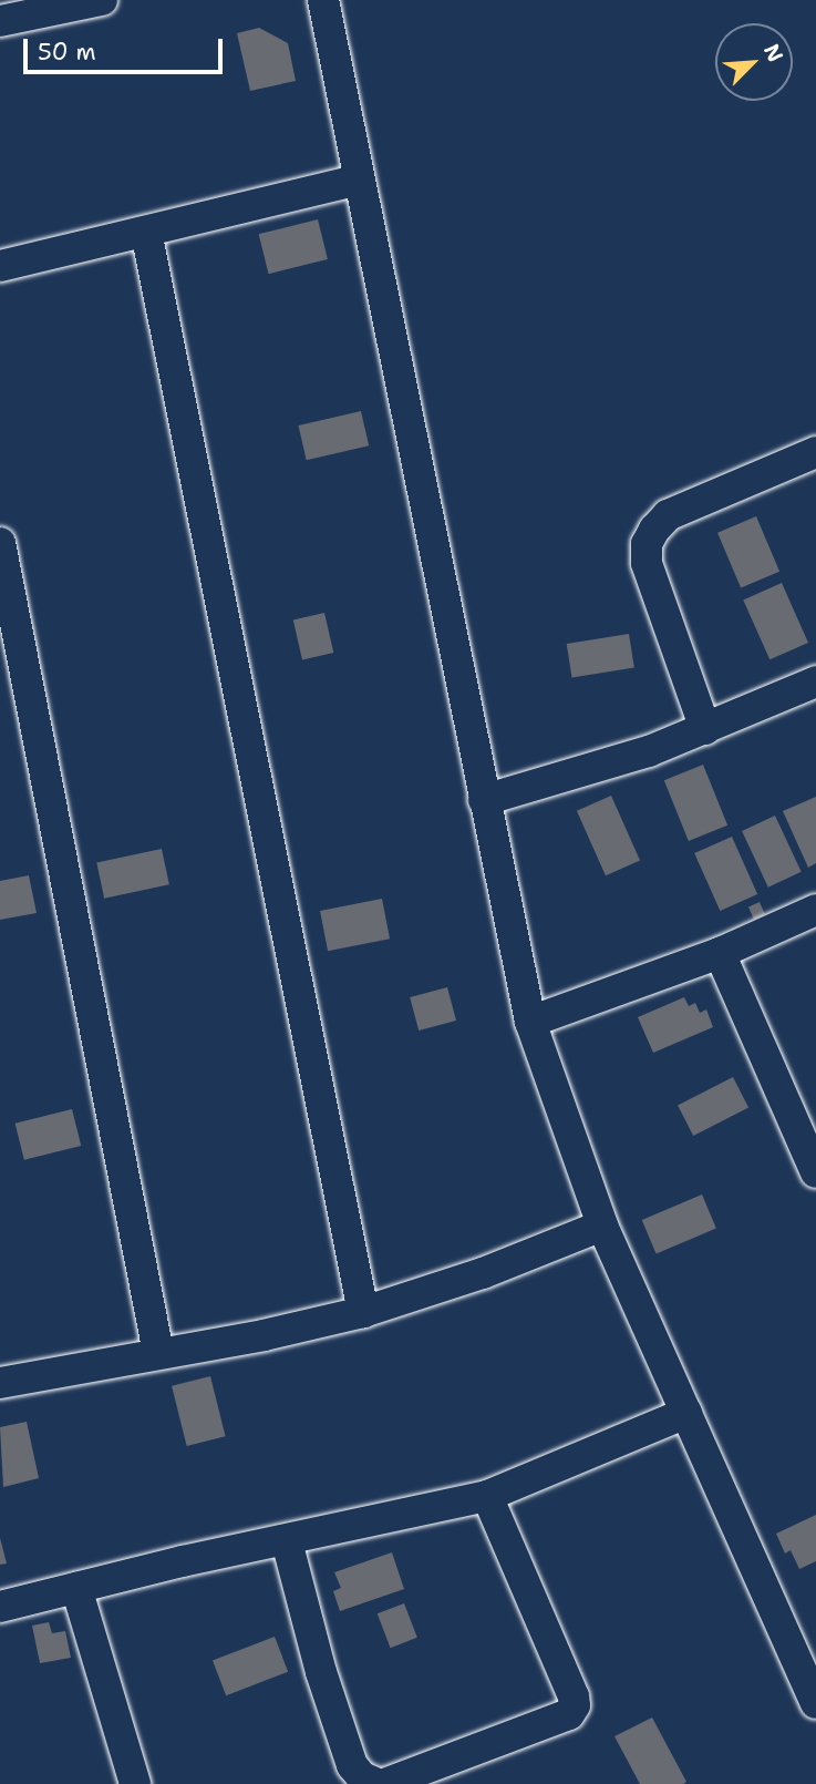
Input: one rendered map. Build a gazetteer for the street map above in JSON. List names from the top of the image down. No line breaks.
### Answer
{"scale_bar":"50 m","north":"top right"}
